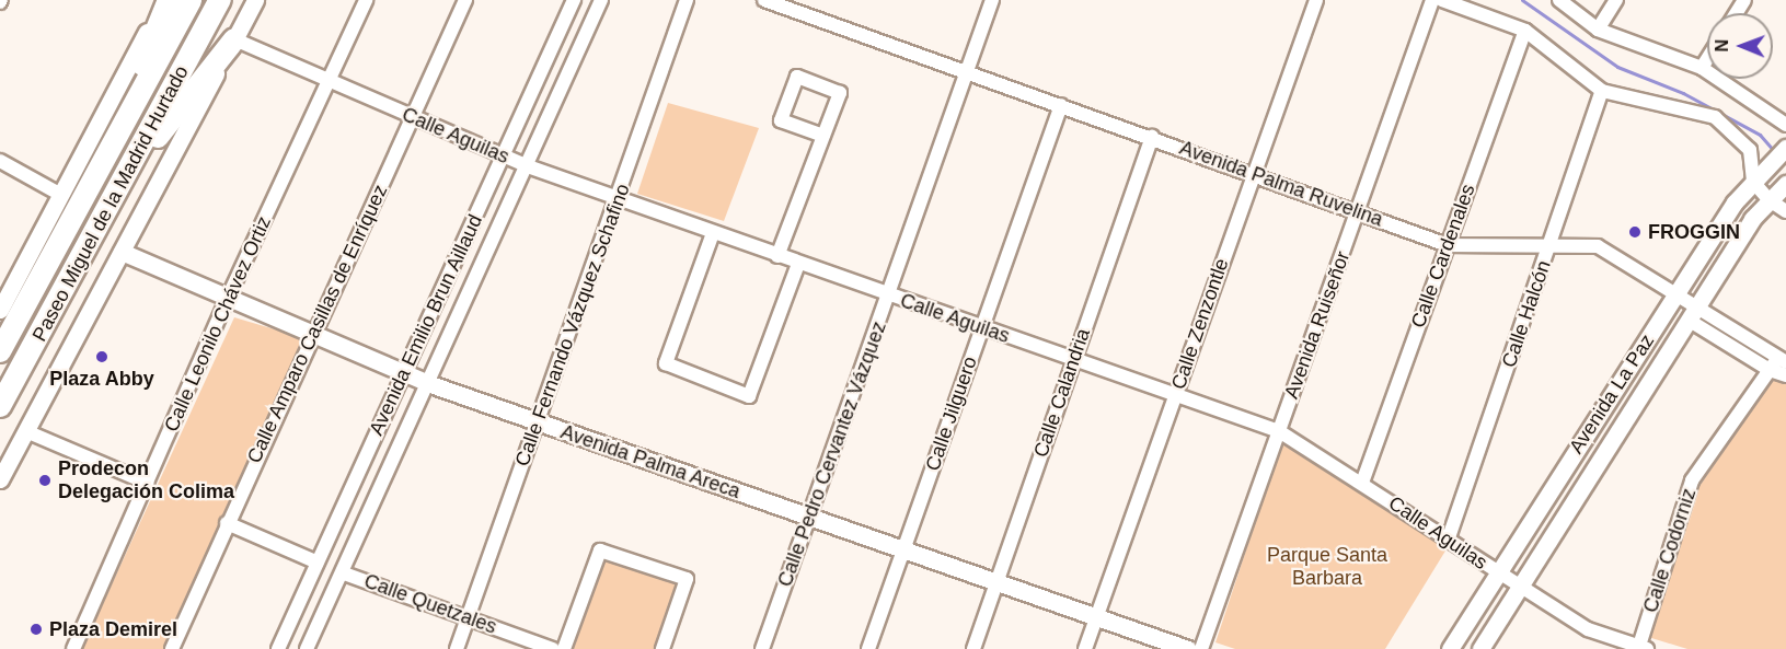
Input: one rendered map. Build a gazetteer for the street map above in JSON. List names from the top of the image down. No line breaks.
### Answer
{"streets":{"highway":["Paseo Miguel de la Madrid Hurtado"],"street":["Calle Aguilas","Avenida Palma Ruvelina","Calle Cardenales","Calle Halcón","Calle Leonilo Chávez Ortiz","Calle Amparo Casillas de Enríquez","Calle Zenzontle","Avenida Emilio Brun Aillaud","Calle Fernando Vázquez Schafino","Avenida Ruiseñor","Calle Calandria","Avenida La Paz","Calle Jilguero","Calle Pedro Cervantez Vázquez","Avenida Palma Areca","Calle Codorniz","Calle Quetzales"]},"crossings":[["Calle Aguilas","Calle Cardenales"],["Calle Aguilas","Calle Halcón"],["Calle Aguilas","Calle Leonilo Chávez Ortiz"],["Calle Aguilas","Calle Amparo Casillas de Enríquez"],["Calle Aguilas","Calle Zenzontle"],["Calle Aguilas","Avenida Emilio Brun Aillaud"],["Calle Aguilas","Calle Fernando Vázquez Schafino"],["Calle Aguilas","Avenida Ruiseñor"],["Calle Aguilas","Calle Calandria"],["Calle Aguilas","Avenida La Paz"],["Calle Aguilas","Calle Jilguero"],["Calle Aguilas","Calle Pedro Cervantez Vázquez"],["Calle Aguilas","Calle Codorniz"],["Avenida Palma Ruvelina","Calle Cardenales"],["Avenida Palma Ruvelina","Calle Halcón"],["Avenida Palma Ruvelina","Calle Zenzontle"],["Avenida Palma Ruvelina","Avenida Ruiseñor"],["Avenida Palma Ruvelina","Calle Calandria"],["Avenida Palma Ruvelina","Avenida La Paz"],["Avenida Palma Ruvelina","Calle Jilguero"],["Avenida Palma Ruvelina","Calle Pedro Cervantez Vázquez"],["Avenida Palma Ruvelina","Calle Codorniz"],["Calle Leonilo Chávez Ortiz","Avenida Palma Areca"],["Calle Amparo Casillas de Enríquez","Avenida Palma Areca"],["Calle Zenzontle","Avenida Palma Areca"],["Avenida Emilio Brun Aillaud","Avenida Palma Areca"],["Avenida Emilio Brun Aillaud","Calle Quetzales"],["Calle Fernando Vázquez Schafino","Avenida Palma Areca"],["Calle Fernando Vázquez Schafino","Calle Quetzales"],["Calle Calandria","Avenida Palma Areca"],["Calle Jilguero","Avenida Palma Areca"],["Calle Pedro Cervantez Vázquez","Avenida Palma Areca"]],"parks":["Parque Santa Barbara"],"places":["FROGGIN","Plaza Abby","Prodecon Delegación Colima","Plaza Demirel"],"north":"left"}
